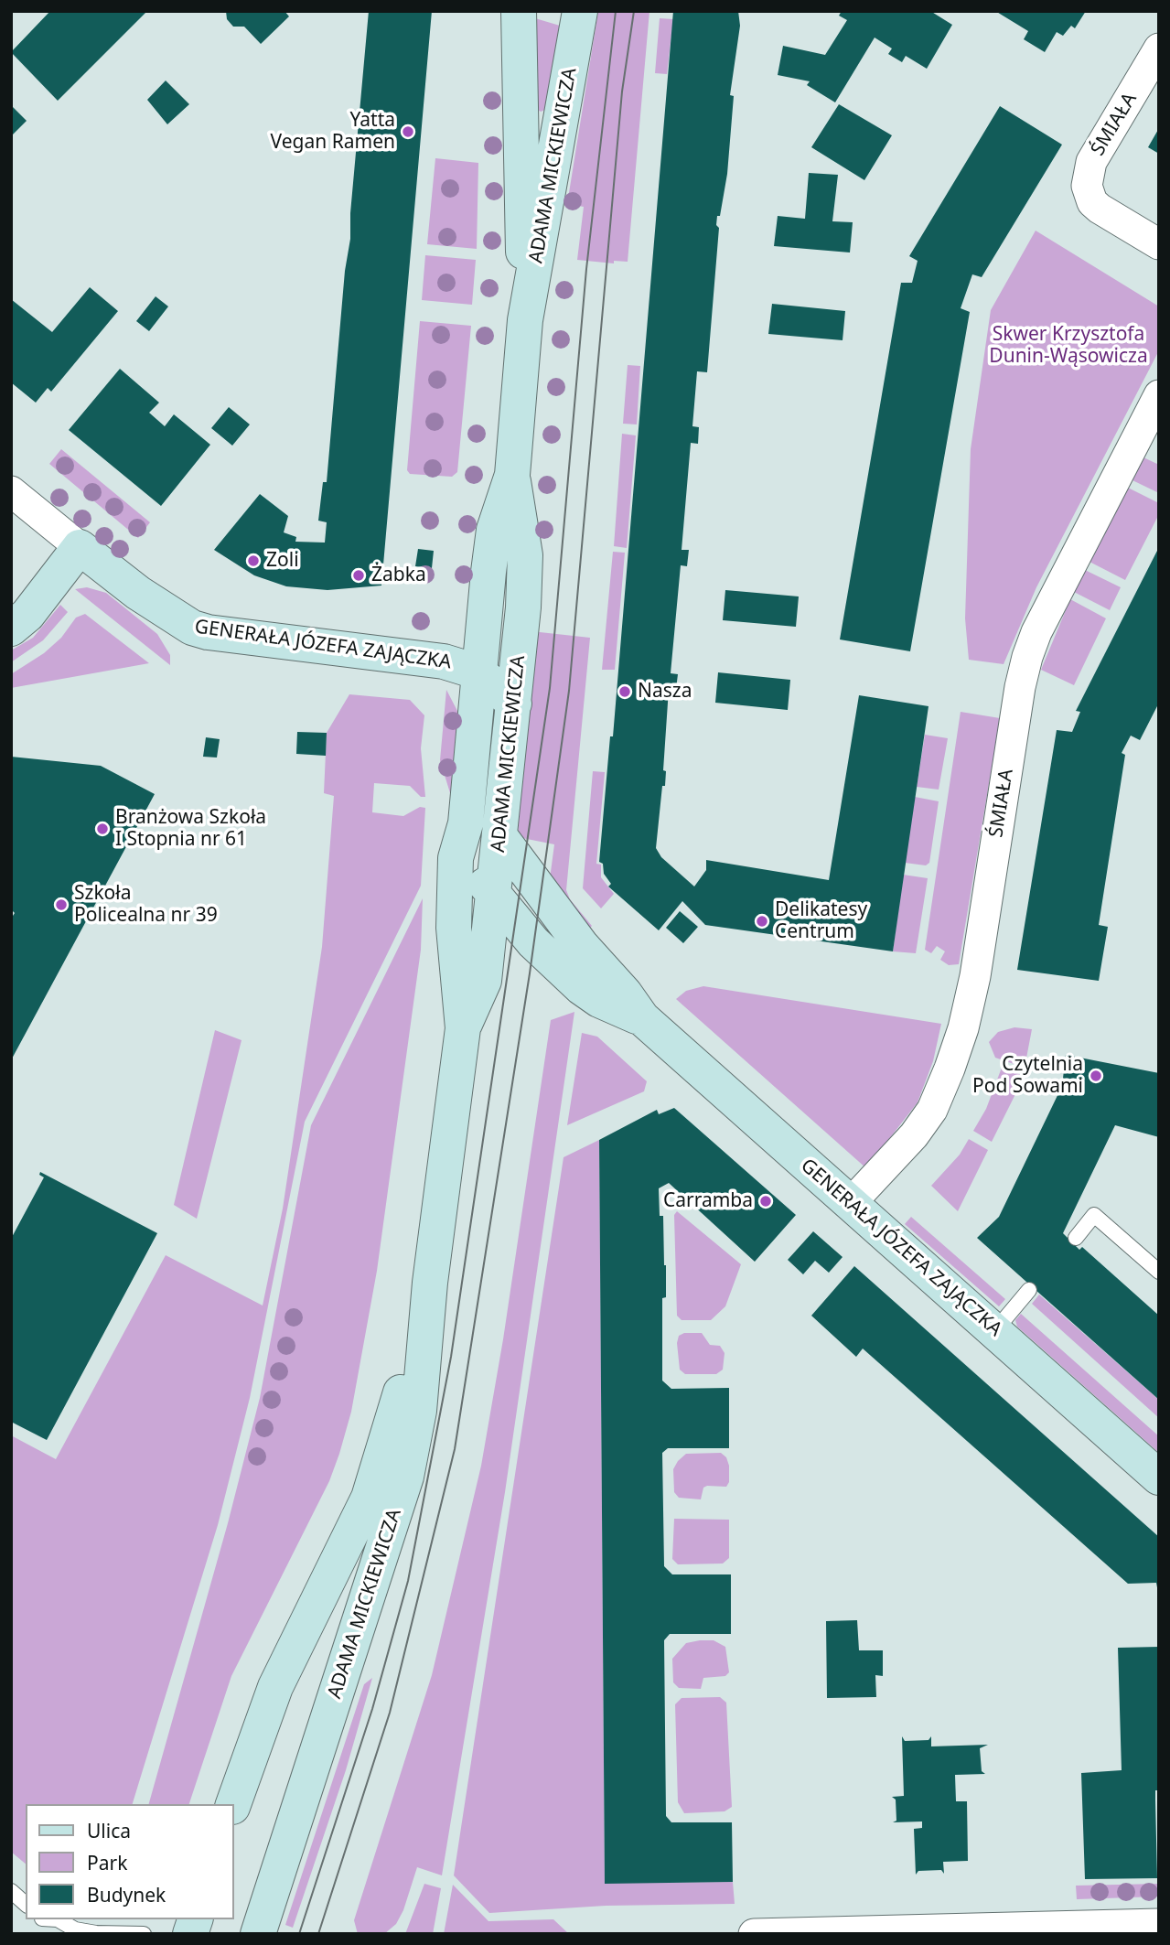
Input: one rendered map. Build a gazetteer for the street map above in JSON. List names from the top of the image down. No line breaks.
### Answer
{"streets":{"main road":["ADAMA MICKIEWICZA","GENERAŁA JÓZEFA ZAJĄCZKA"],"street":["ŚMIAŁA"]},"crossings":[["ŚMIAŁA","GENERAŁA JÓZEFA ZAJĄCZKA"],["ADAMA MICKIEWICZA","GENERAŁA JÓZEFA ZAJĄCZKA"]],"parks":["Skwer Krzysztofa Dunin-Wąsowicza"],"places":["Yatta Vegan Ramen","Zoli","Żabka","Nasza","Branżowa Szkoła I Stopnia nr 61","Szkoła Policealna nr 39","Delikatesy Centrum","Czytelnia Pod Sowami","Carramba"],"legend":["Ulica","Park","Budynek"]}
